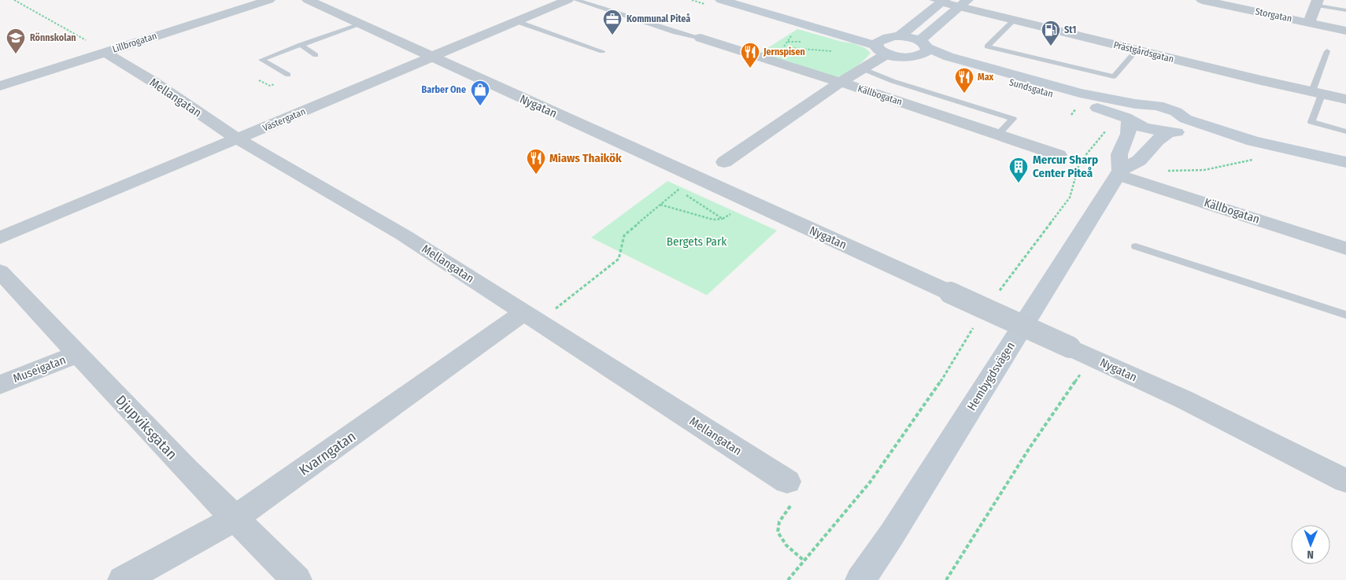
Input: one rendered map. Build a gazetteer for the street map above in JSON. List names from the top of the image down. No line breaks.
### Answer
{"streets":{"main road":["Sundsgatan","Hembygdsvägen"],"street":["Storgatan","Lillbrogatan","Prästgårdsgatan","Källbogatan","Mellangatan","Nygatan","Västergatan","Museigatan","Djupviksgatan","Kvarngatan"]},"crossings":[["Lillbrogatan","Mellangatan"],["Sundsgatan","Hembygdsvägen"],["Källbogatan","Hembygdsvägen"],["Mellangatan","Västergatan"],["Mellangatan","Kvarngatan"],["Nygatan","Västergatan"],["Museigatan","Djupviksgatan"],["Djupviksgatan","Kvarngatan"]],"parks":["Bergets Park"],"places":{"office":["Kommunal Piteå"],"fuel station":["St1"],"school or university":["Rönnskolan"],"restaurant":["Jernspisen","Max","Miaws Thaikök"],"shop":["Barber One"],"building":["Mercur Sharp Center Piteå"]},"north":"bottom"}
